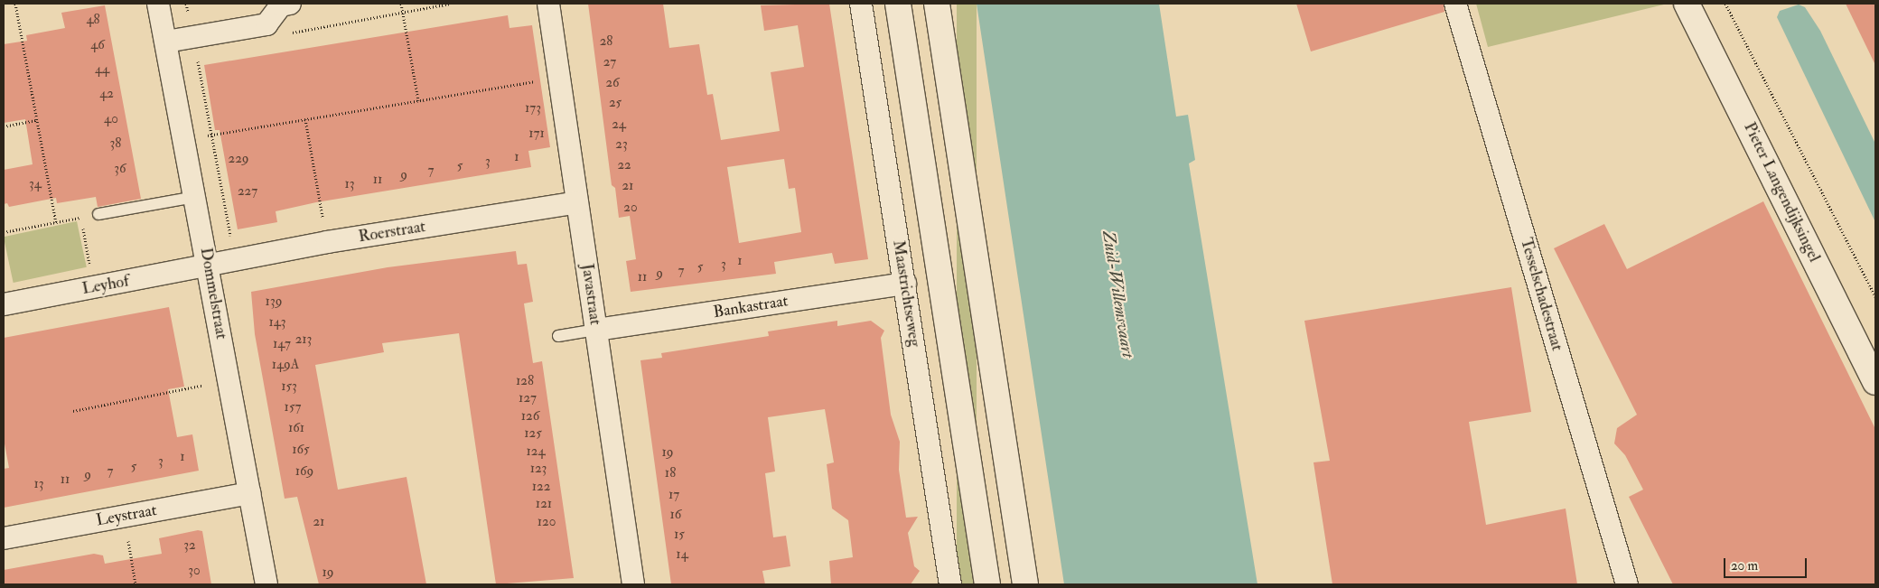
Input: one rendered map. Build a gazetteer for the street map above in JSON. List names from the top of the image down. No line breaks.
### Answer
{"streets":{"main road":["Pieter Langendijksingel"],"street":["Roerstraat","Leyhof","Dommelstraat","Maastrichtseweg","Javastraat","Tesselschadestraat","Bankastraat","Leystraat"]},"crossings":[["Roerstraat","Leyhof"],["Roerstraat","Dommelstraat"],["Roerstraat","Javastraat"],["Leyhof","Dommelstraat"],["Dommelstraat","Leystraat"],["Maastrichtseweg","Bankastraat"],["Javastraat","Bankastraat"]],"water":["Zuid-Willemsvaart"],"house_numbers":["48","28","46","27","44","26","42","25","173","40","24","171","38","23","1","229","3","22","5","36","7","9","11","34","13","21","227","20","1","3","5","7","9","11","139","143","213","147","149A","128","153","127","157","126","161","125","165","124","19","1","3","5","123","7","169","18","9","11","13","122","17","121","16","21","120","15","32","14","30","19"],"scale_bar":"20 m"}
